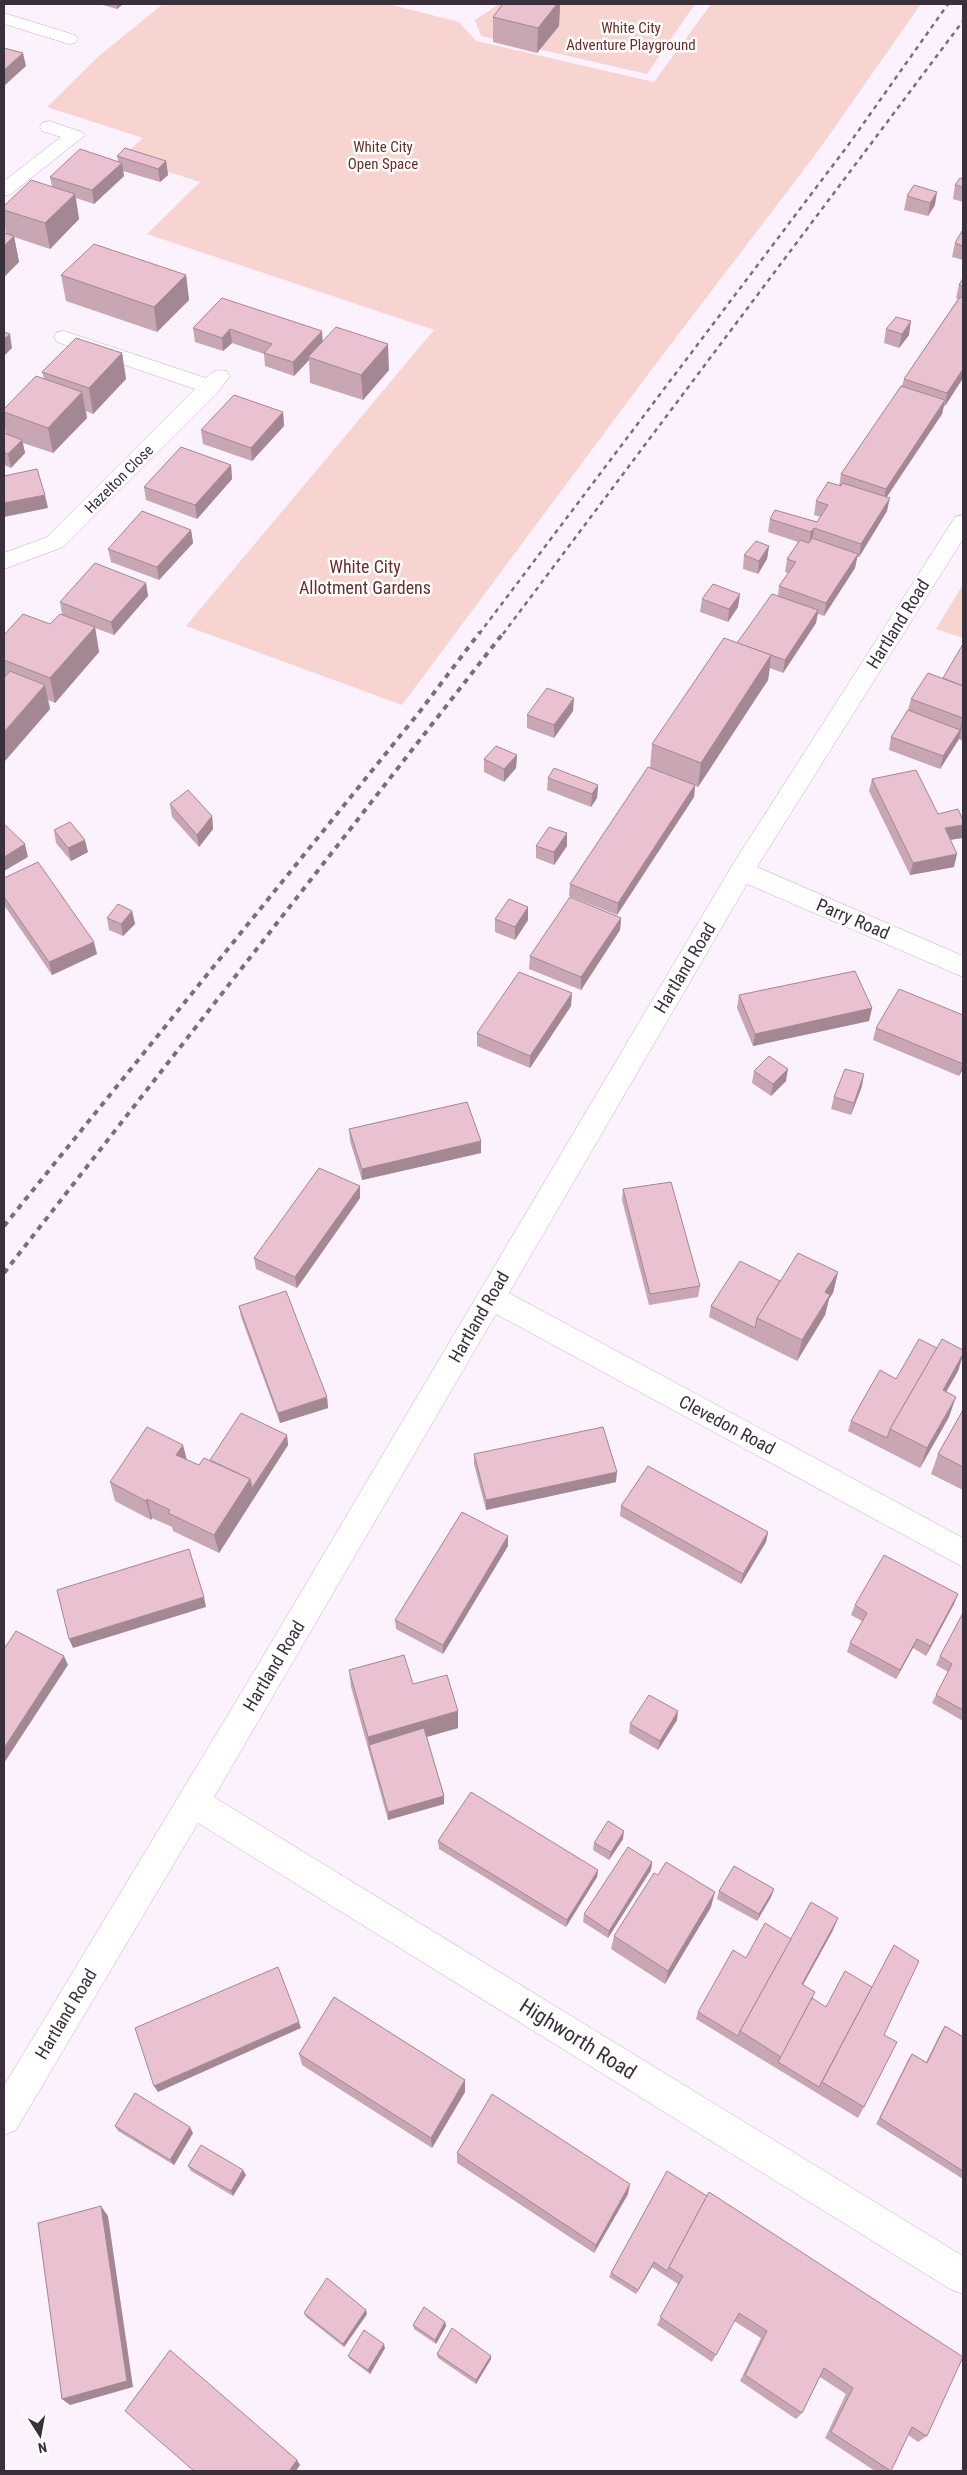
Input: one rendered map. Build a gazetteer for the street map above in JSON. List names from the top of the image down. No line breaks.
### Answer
{"streets":{"street":["Hazelton Close","Hartland Road","Parry Road","Clevedon Road","Highworth Road"]},"crossings":[["Hartland Road","Parry Road"],["Hartland Road","Clevedon Road"],["Hartland Road","Highworth Road"]],"parks":["White City Adventure Playground","White City Open Space","White City Allotment Gardens"],"north":"bottom"}
